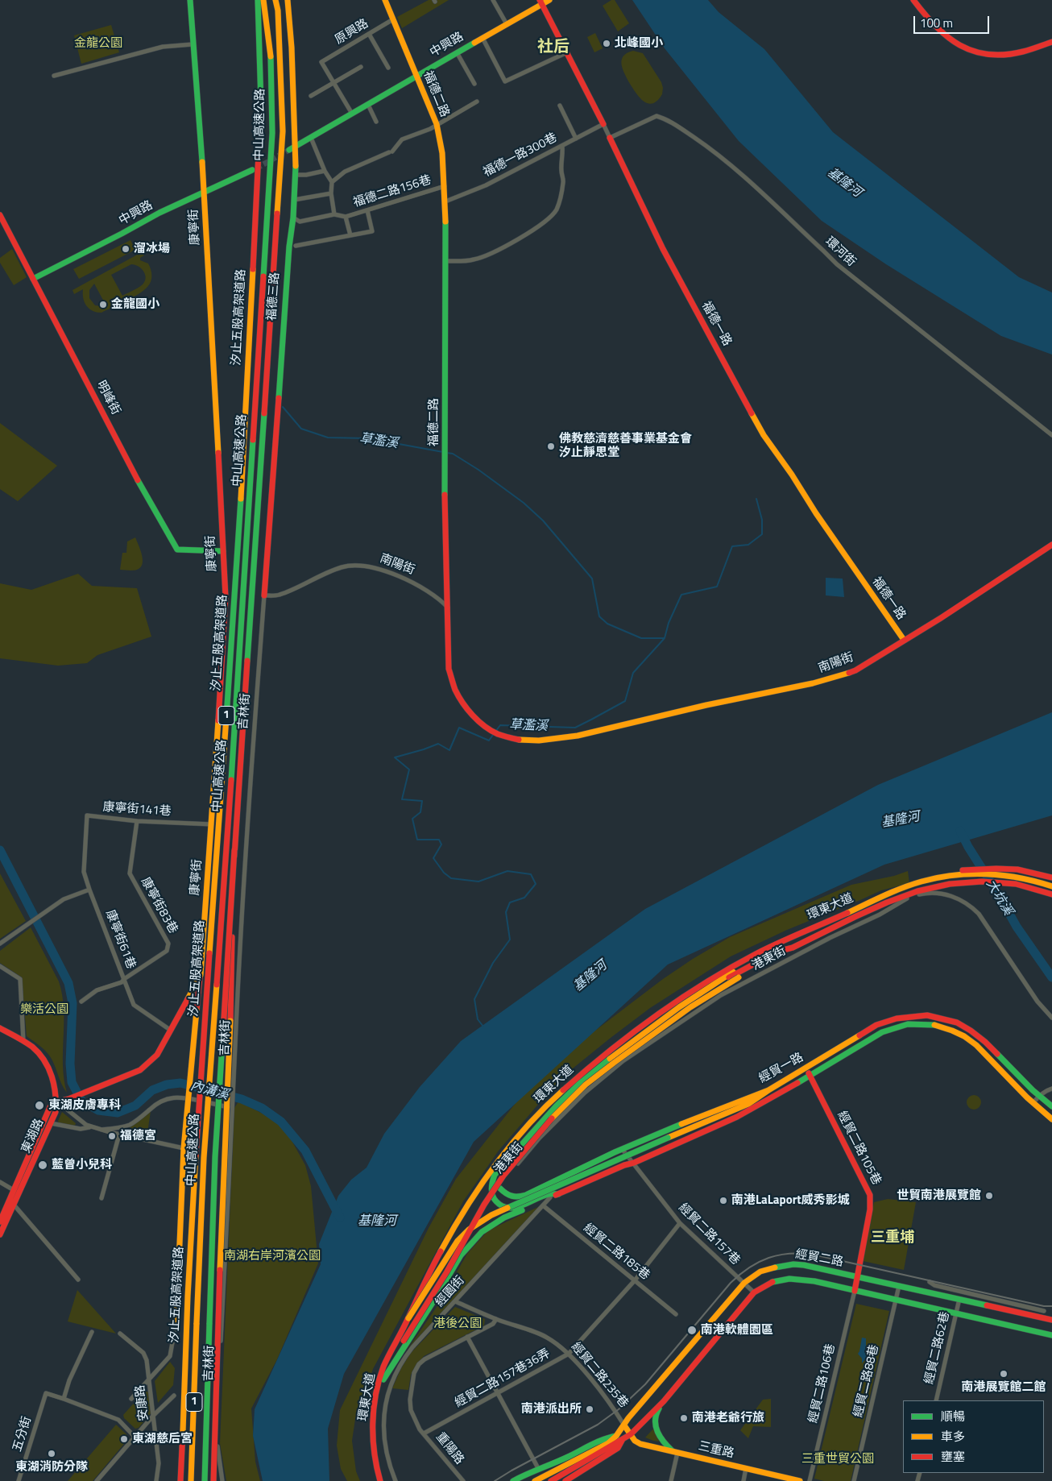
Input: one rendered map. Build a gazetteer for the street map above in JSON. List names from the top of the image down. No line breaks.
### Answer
{"streets":{"main road":["中興路","福德二路","中山高速公路","康寧街","福德三路","汐止五股高架道路","福德一路","明峰街","南陽街","1","環東大道","經貿一路","東湖路","經貿二路105巷","經貿二路","經貿二路235巷","三重路"],"street":["原興路","福德一路300巷","福德二路156巷","環河街","吉林街","康寧街141巷","康寧街83巷","康寧街61巷","港東街","經貿二路157巷","經貿二路185巷","經園街","經貿二路62巷","經貿二路157巷36弄","經貿二路88巷","經貿二路106巷","安康路","五分街","重陽路"]},"crossings":[["原興路","福德二路"],["中興路","福德二路"],["中興路","康寧街"],["中興路","福德三路"],["中興路","福德一路"],["中興路","明峰街"],["福德二路","福德一路300巷"],["福德二路","福德二路156巷"],["福德二路","南陽街"],["中山高速公路","1"],["福德一路300巷","福德一路"],["康寧街","明峰街"],["康寧街","康寧街141巷"],["康寧街","康寧街61巷"],["康寧街","東湖路"],["環河街","福德一路"],["福德三路","南陽街"],["福德三路","吉林街"],["福德一路","南陽街"],["南陽街","吉林街"],["康寧街141巷","康寧街83巷"],["康寧街141巷","康寧街61巷"],["康寧街83巷","康寧街61巷"],["環東大道","經貿一路"],["港東街","經貿一路"],["經貿一路","經貿二路105巷"],["經貿一路","經貿二路157巷"],["經貿一路","經園街"],["經貿二路105巷","經貿二路"],["經貿二路105巷","經貿二路106巷"],["經貿二路157巷","經貿二路"],["經貿二路157巷","經貿二路157巷36弄"],["經貿二路185巷","經園街"],["經貿二路185巷","經貿二路157巷36弄"],["經貿二路","經貿二路62巷"],["經貿二路","經貿二路235巷"],["經貿二路","經貿二路88巷"],["經貿二路","經貿二路106巷"],["經貿二路","三重路"],["經園街","經貿二路235巷"],["經貿二路235巷","經貿二路157巷36弄"],["經貿二路235巷","三重路"],["經貿二路157巷36弄","重陽路"]],"districts":["社后","三重埔"],"water":["基隆河","草濫溪","大坑溪","內溝溪"],"parks":["金龍公園","樂活公園","南湖右岸河濱公園","港後公園","三重世貿公園"],"places":["北峰國小","溜冰場","金龍國小","佛教慈濟慈善事業基金會 汐止靜思堂","東湖皮膚專科","福德宮","藍曾小兒科","世貿南港展覽館","南港LaLaport威秀影城","南港軟體園區","南港展覽館二館","南港派出所","南港老爺行旅","東湖慈后宮","東湖消防分隊"],"legend":["順暢","車多","壅塞"],"scale_bar":"100 m"}
